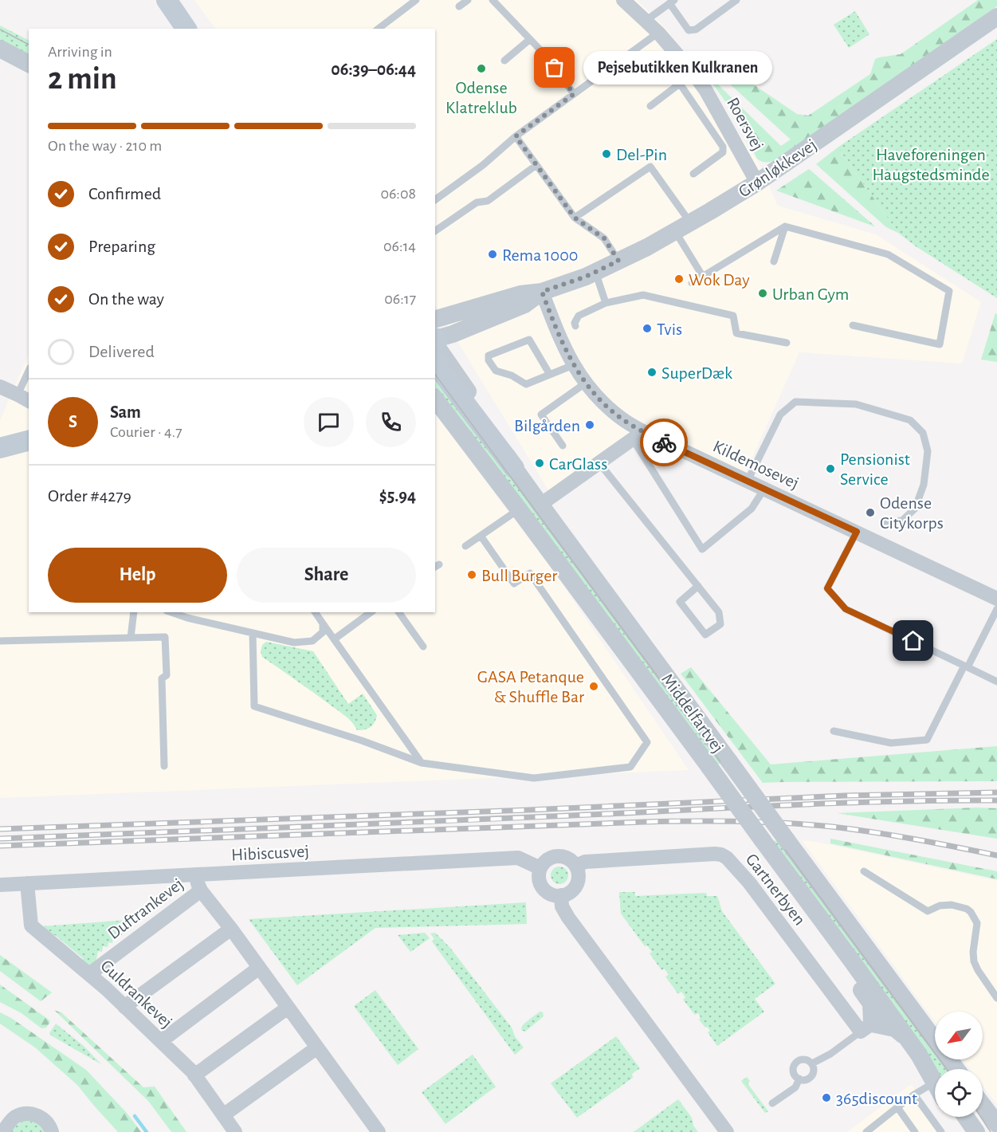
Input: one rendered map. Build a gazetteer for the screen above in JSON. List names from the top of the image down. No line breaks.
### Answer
{"streets":{"street":["Roersvej","Grønløkkevej","Kildemosevej","Middelfartvej","Hibiscusvej","Gartnerbyen","Duftrankevej","Guldrankevej"]},"crossings":[["Roersvej","Grønløkkevej"],["Grønløkkevej","Kildemosevej"],["Hibiscusvej","Gartnerbyen"],["Hibiscusvej","Duftrankevej"],["Hibiscusvej","Guldrankevej"],["Duftrankevej","Guldrankevej"]],"parks":["Haveforeningen Haugstedsminde"],"places":["Pejsebutikken Kulkranen","Odense Klatreklub","Del-Pin","Rema 1000","Wok Day","Urban Gym","Tvis","SuperDæk","Bilgården","CarGlass","Pensionist Service","Odense Citykorps","Bull Burger","GASA Petanque & Shuffle Bar","365discount"],"north":"bottom left","page":{"heading":["2 min","Arriving in","06:39–06:44"],"panel":["Sam","Courier · 4.7","Order #4279","$5.94"],"bubble":"Pejsebutikken Kulkranen","bar":"On the way · 210 m","list":[["Confirmed","06:08"],["Preparing","06:14"],["On the way","06:17"],"Delivered"],"round":"S","buttons":["Help","Share"]}}
